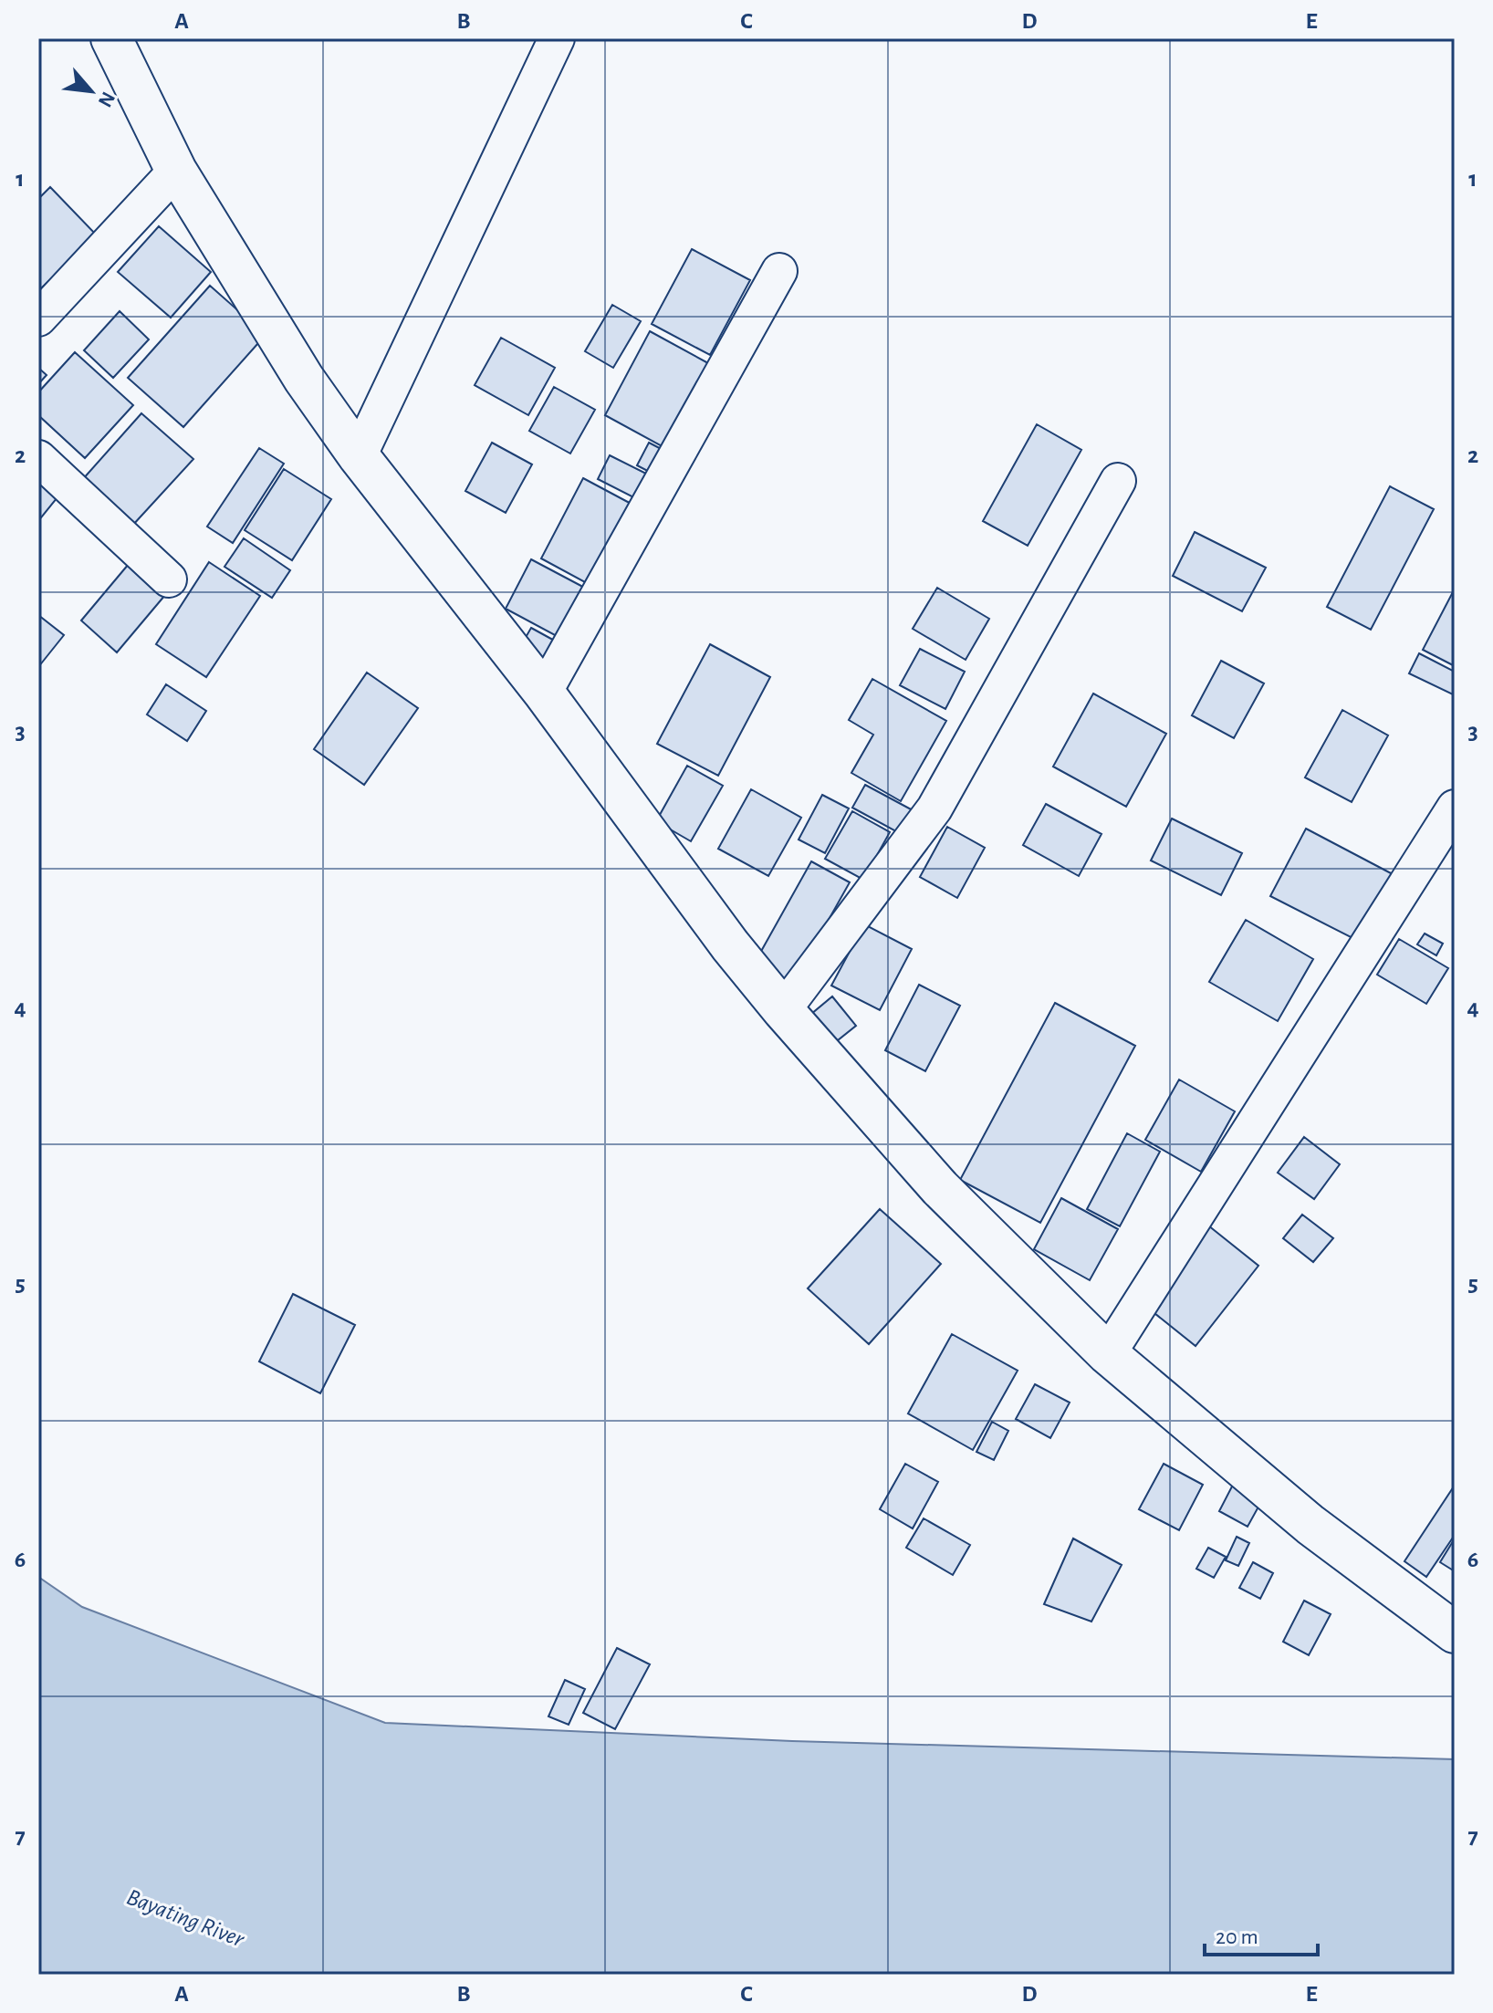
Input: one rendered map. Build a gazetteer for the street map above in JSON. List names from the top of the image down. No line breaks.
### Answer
{"water":["Bayating River"],"scale_bar":"20 m","north":"bottom right","grid":{"columns":["A","B","C","D","E"],"rows":["1","2","3","4","5","6","7"]}}
